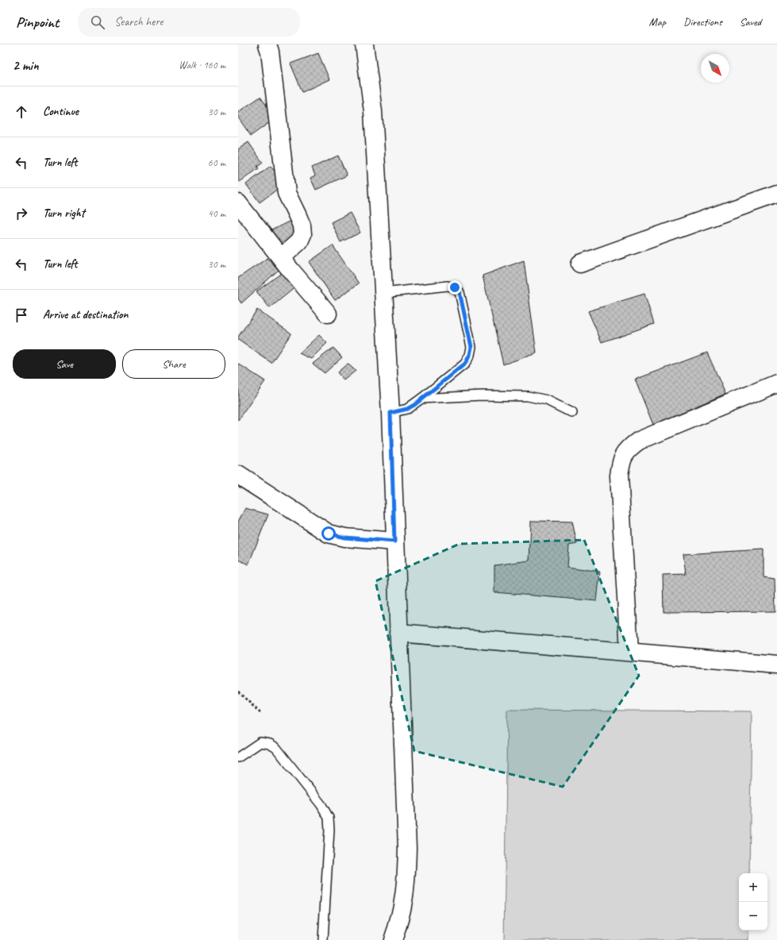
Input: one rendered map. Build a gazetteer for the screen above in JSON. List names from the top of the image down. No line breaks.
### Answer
{"north":"bottom right","page":{"header":"Pinpoint","search":"Search here","nav":["Map","Directions","Saved"],"heading":["2 min","Walk · 160 m"],"list":[["Continue","30 m"],["Turn left","60 m"],["Turn right","40 m"],["Turn left","30 m"],"Arrive at destination"],"buttons":["Save","Share"],"map_buttons":["+","−"]}}
